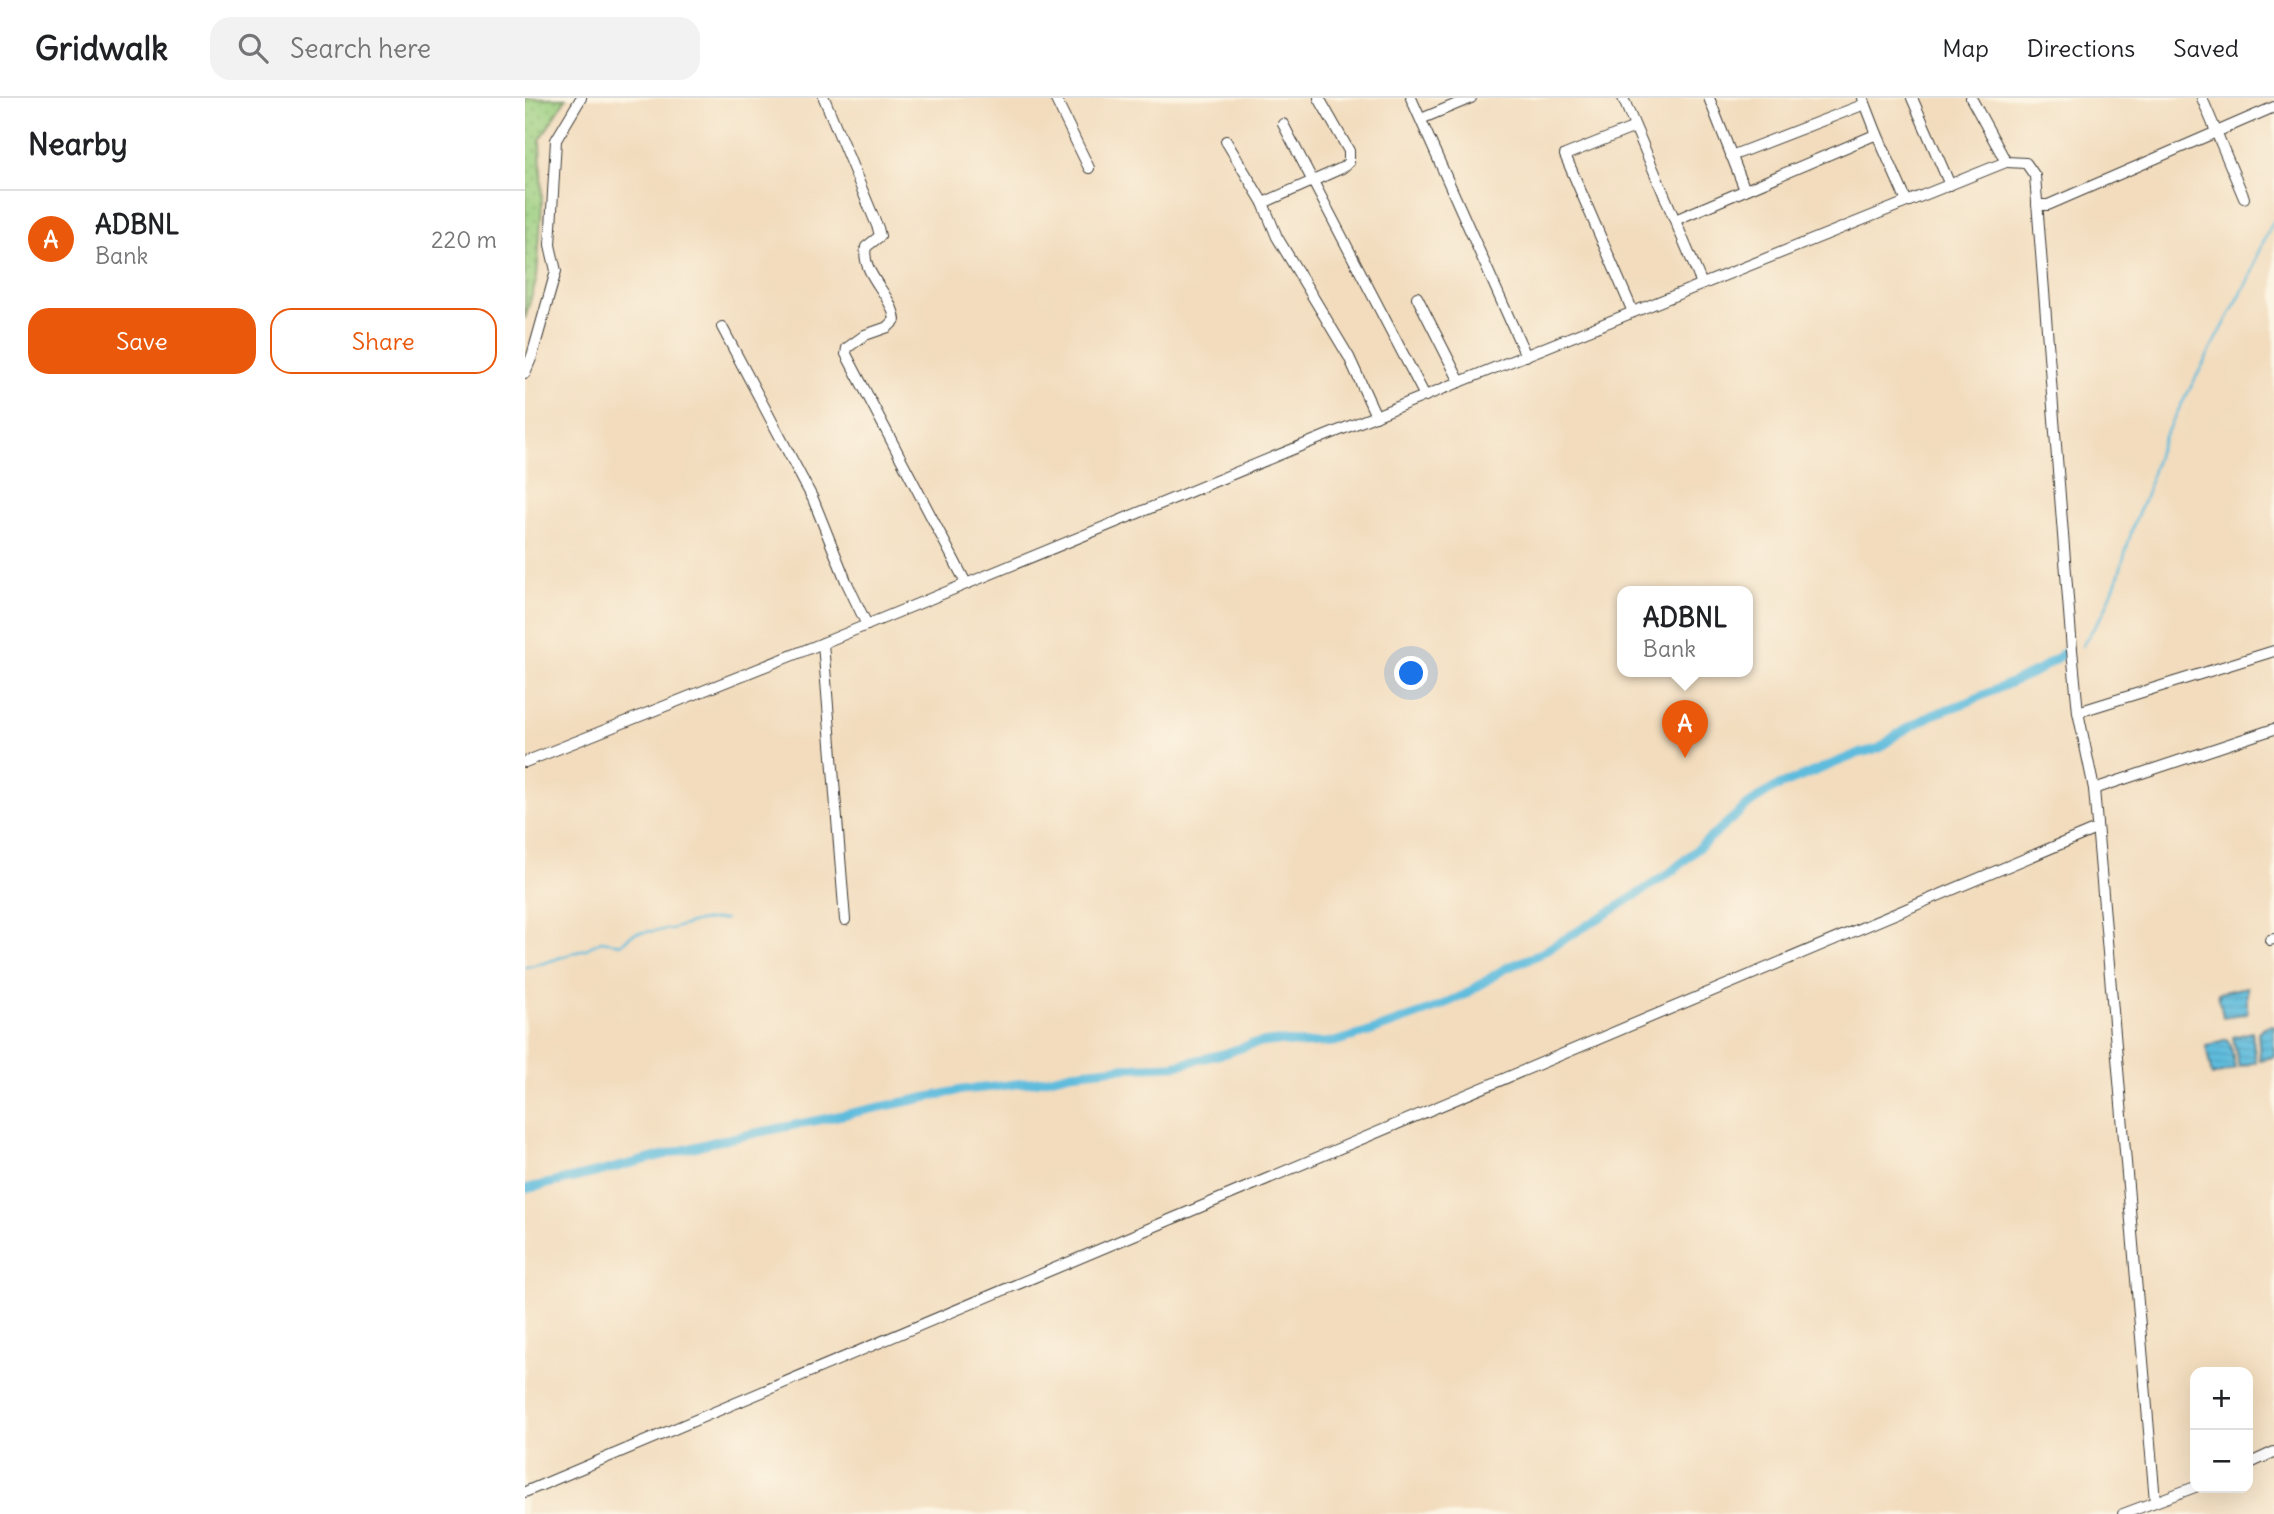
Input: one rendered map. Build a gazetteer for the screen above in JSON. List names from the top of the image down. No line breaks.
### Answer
{"page":{"header":"Gridwalk","search":"Search here","nav":["Map","Directions","Saved"],"heading":"Nearby","list":[{"mark":"A","name":"ADBNL","note":"Bank","value":"220 m"}],"buttons":["Save","Share"],"popup":["ADBNL","Bank"],"pins":"A","map_buttons":["+","−"]}}
